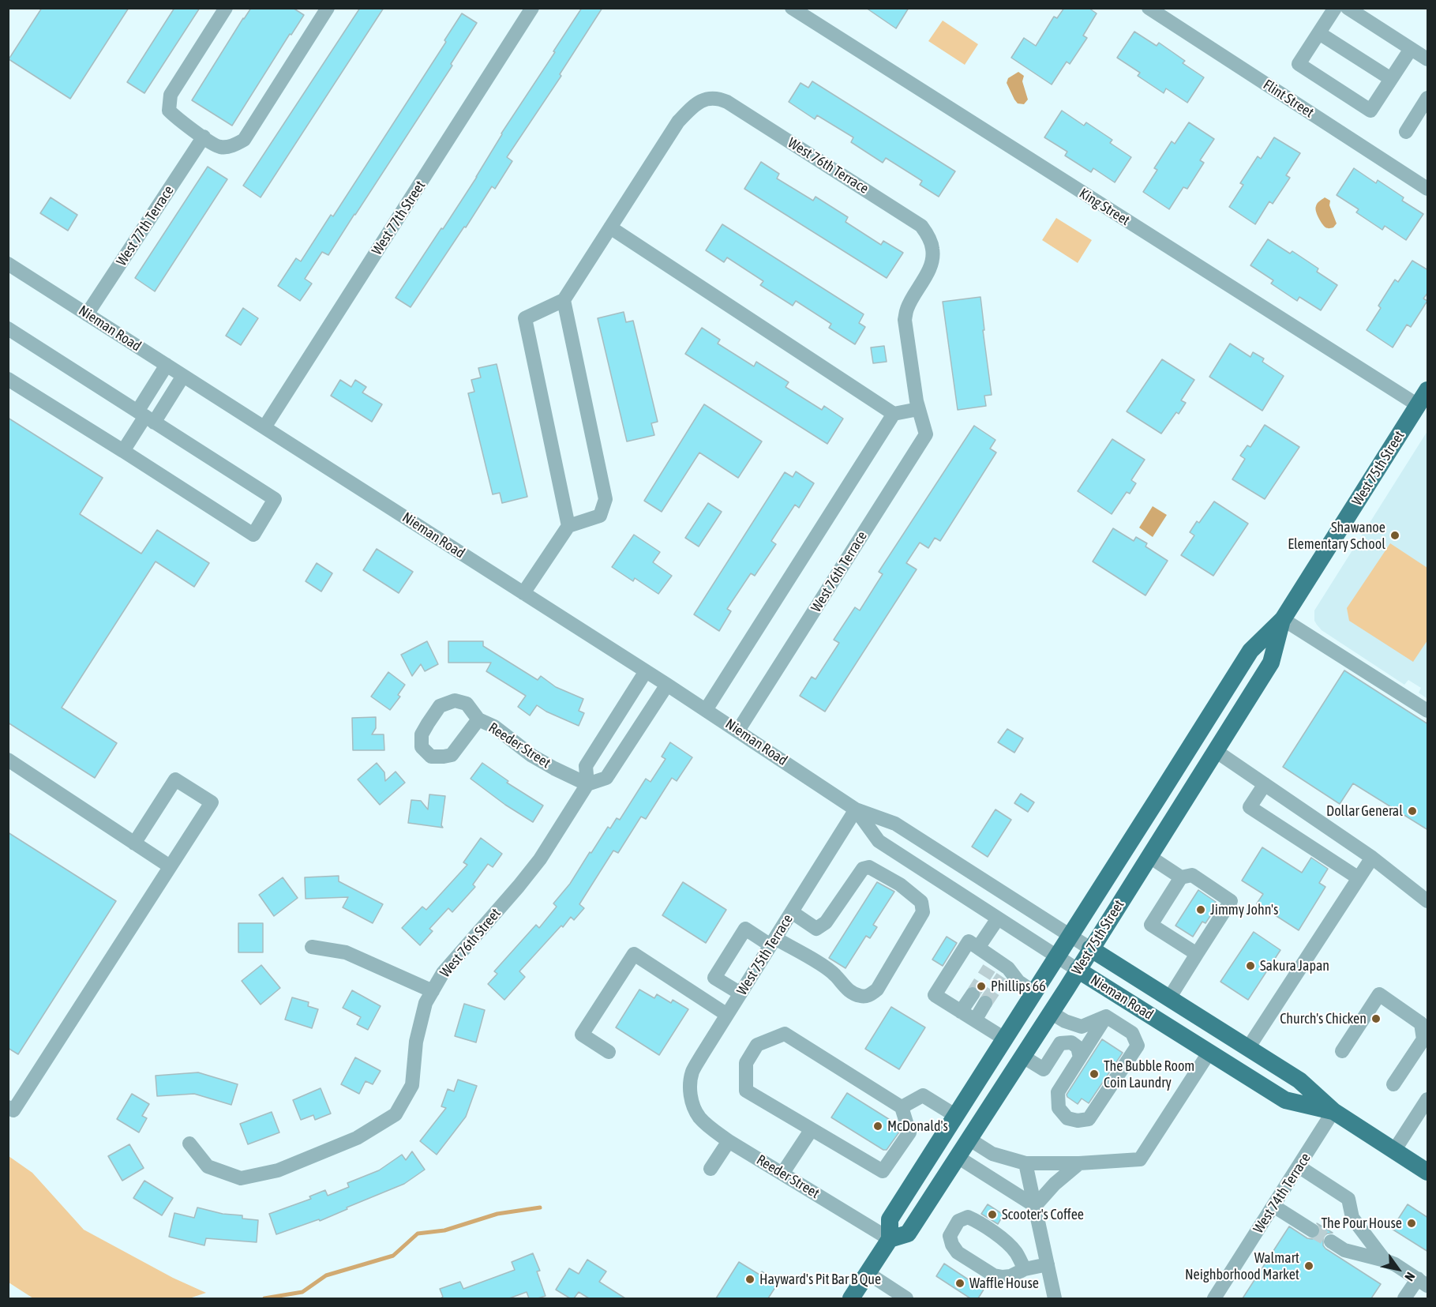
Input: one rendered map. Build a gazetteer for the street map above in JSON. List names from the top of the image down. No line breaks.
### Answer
{"streets":{"main road":["Nieman Road","West 75th Street"],"street":["Flint Street","West 76th Terrace","King Street","West 77th Street","West 77th Terrace","Reeder Street","West 76th Street","West 75th Terrace","West 74th Terrace"]},"crossings":[["West 76th Terrace","Nieman Road"],["King Street","West 75th Street"],["West 77th Street","Nieman Road"],["West 77th Terrace","Nieman Road"],["Nieman Road","West 75th Street"],["Nieman Road","West 76th Street"],["Nieman Road","West 75th Terrace"],["Nieman Road","West 74th Terrace"],["West 75th Street","Reeder Street"],["Reeder Street","West 76th Street"],["Reeder Street","West 75th Terrace"]],"places":["Shawanoe Elementary School","Dollar General","Jimmy John's","Sakura Japan","Phillips 66","Church's Chicken","The Bubble Room Coin Laundry","McDonald's","Scooter's Coffee","The Pour House","Walmart Neighborhood Market","Hayward's Pit Bar B Que","Waffle House"],"north":"bottom right"}
